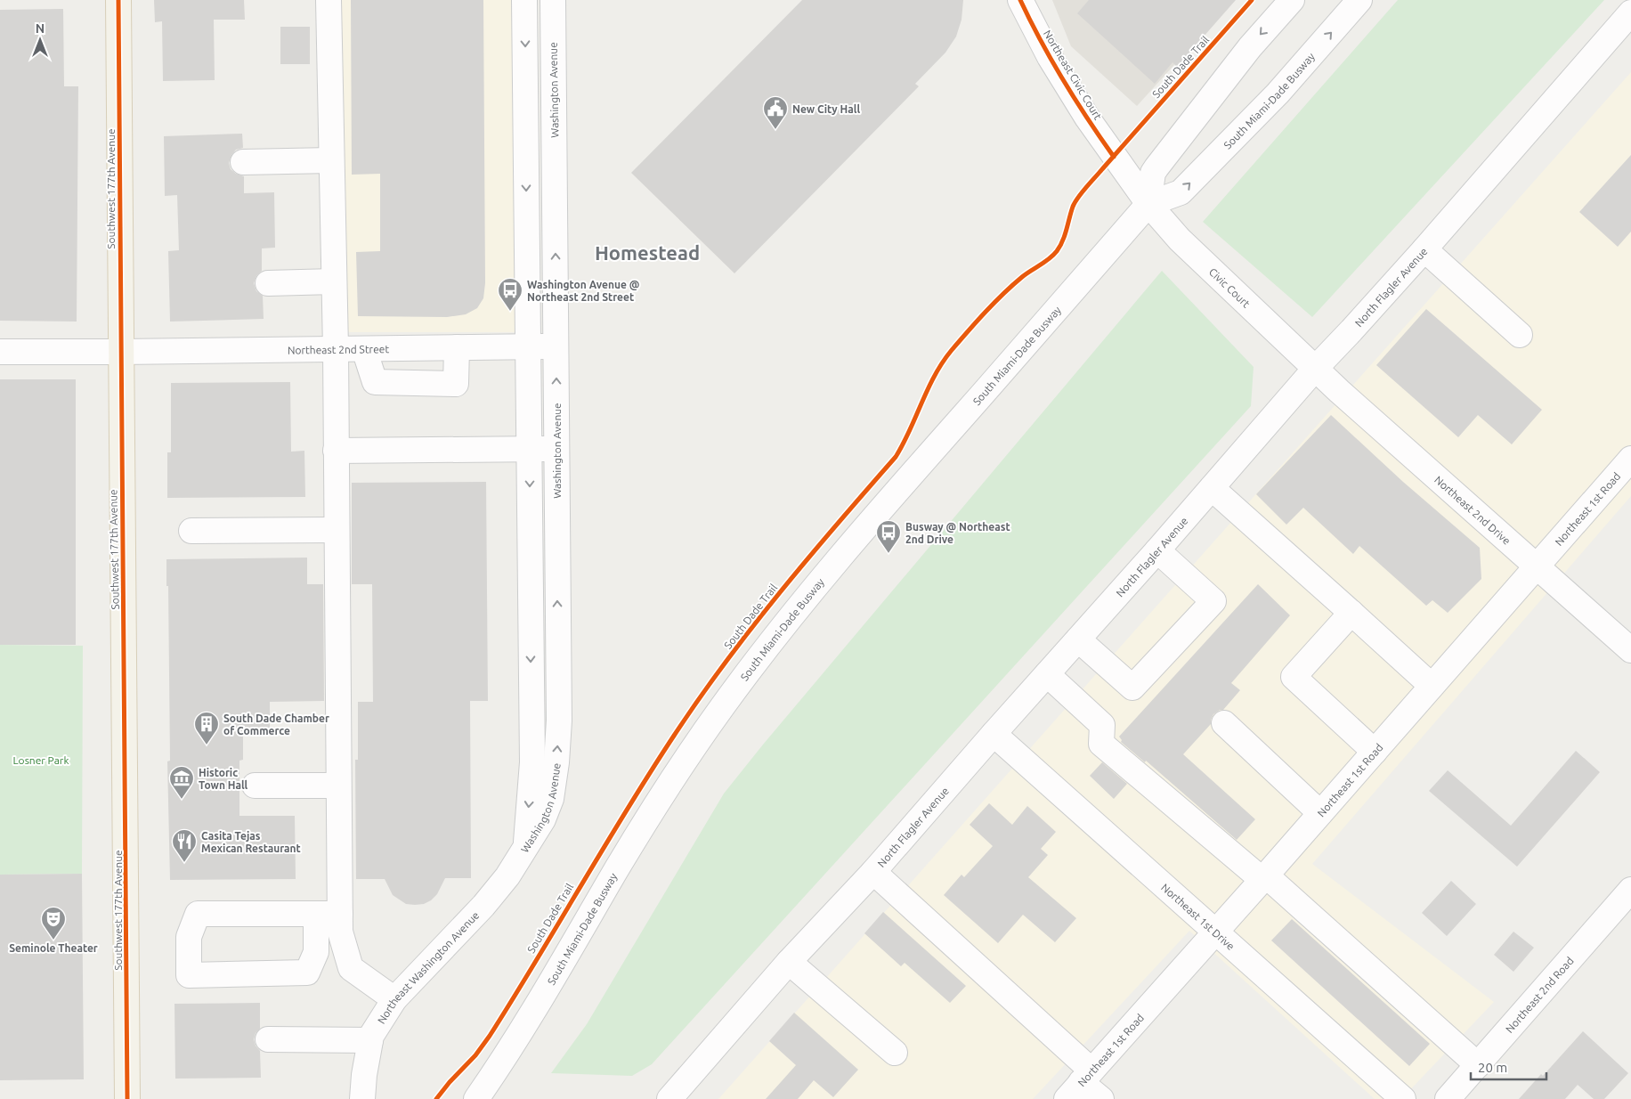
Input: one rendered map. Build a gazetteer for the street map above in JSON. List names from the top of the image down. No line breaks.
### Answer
{"streets":{"main road":["Southwest 177th Avenue"],"street":["Northeast Civic Court","Washington Avenue","South Miami-Dade Busway","North Flagler Avenue","Civic Court","Northeast 2nd Street","Northeast 1st Road","Northeast 2nd Drive","Northeast 1st Drive","Northeast Washington Avenue","Northeast 2nd Road"],"cycle path":["South Dade Trail"]},"crossings":[["Northeast Civic Court","South Miami-Dade Busway"],["Northeast Civic Court","Civic Court"],["Washington Avenue","Northeast 2nd Street"],["Washington Avenue","Northeast Washington Avenue"],["South Miami-Dade Busway","Civic Court"],["Southwest 177th Avenue","Northeast 2nd Street"],["North Flagler Avenue","Civic Court"],["North Flagler Avenue","Northeast 2nd Drive"],["North Flagler Avenue","Northeast 1st Drive"],["Civic Court","Northeast 2nd Drive"],["Northeast 1st Road","Northeast 2nd Drive"],["Northeast 1st Road","Northeast 1st Drive"]],"districts":["Homestead"],"parks":["Losner Park"],"places":{"public building":["New City Hall"],"bus stop":["Washington Avenue @ Northeast 2nd Street","Busway @ Northeast 2nd Drive"],"building":["South Dade Chamber of Commerce"],"museum":["Historic Town Hall"],"restaurant":["Casita Tejas Mexican Restaurant"],"theatre":["Seminole Theater"]},"scale_bar":"20 m","north":"top"}
